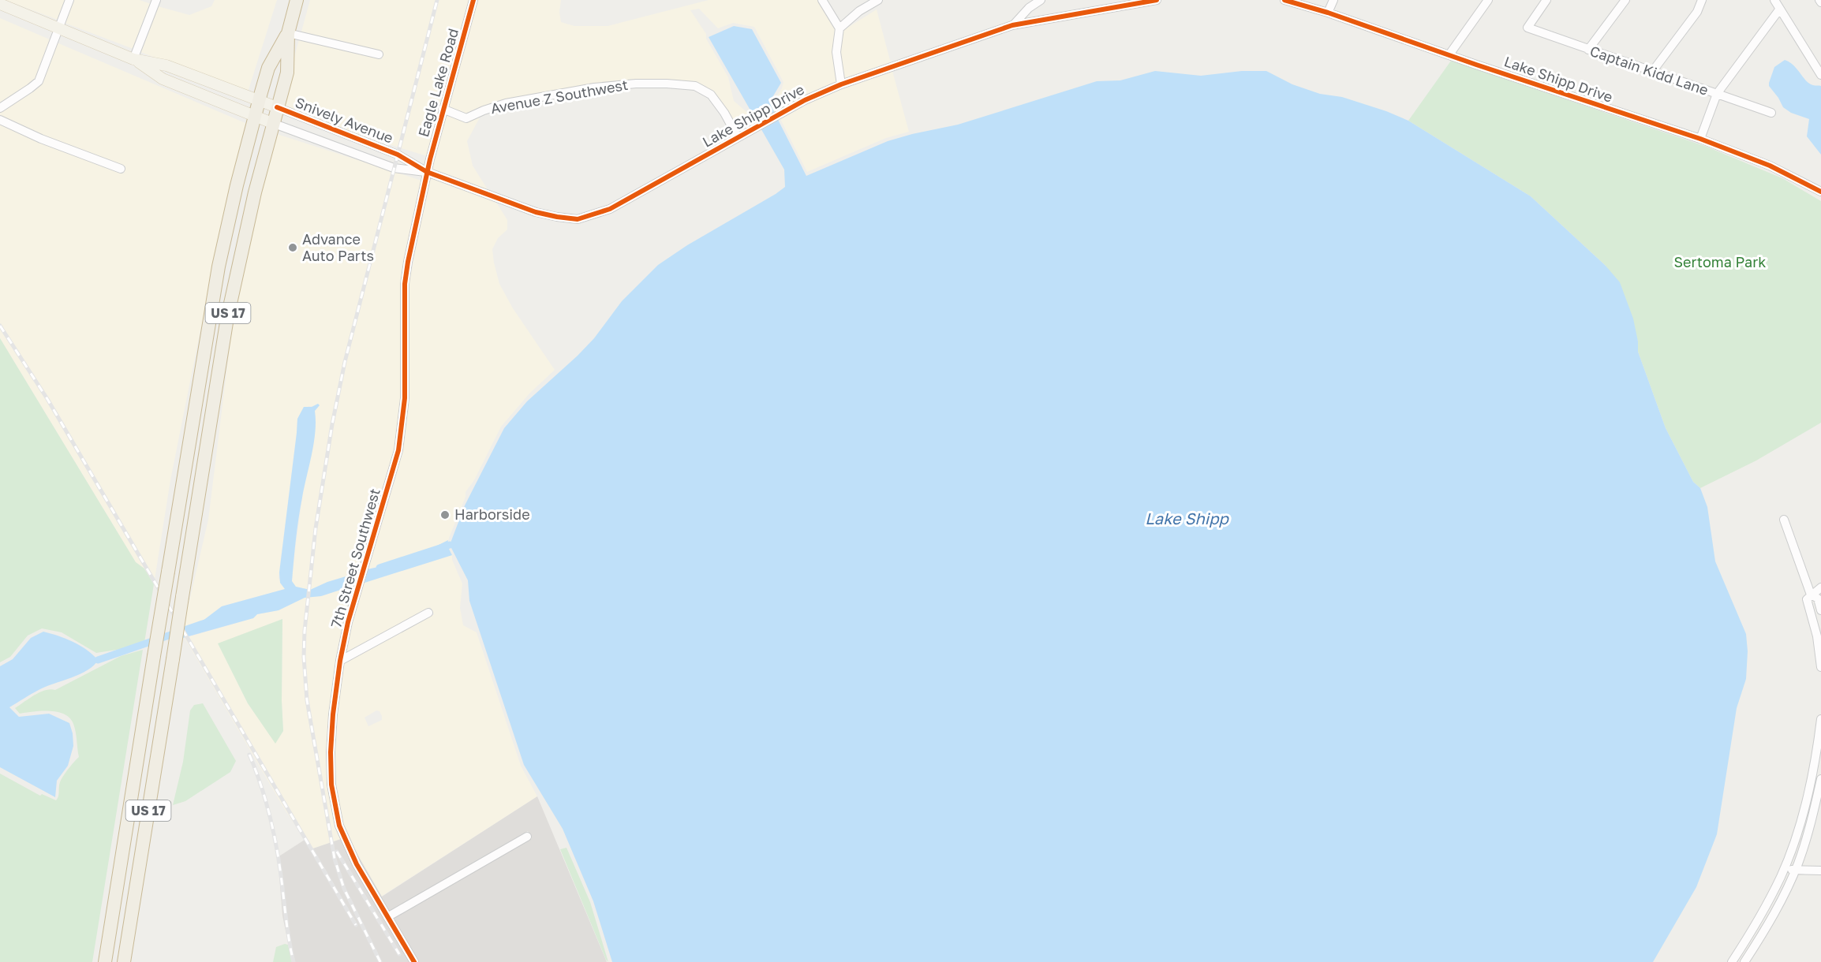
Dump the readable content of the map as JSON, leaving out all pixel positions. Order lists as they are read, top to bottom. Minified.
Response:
{"streets":{"highway":["US 17"],"main road":["Snively Avenue"],"street":["Captain Kidd Lane","Lake Shipp Drive","Eagle Lake Road","Avenue Z Southwest","7th Street Southwest"]},"crossings":[["Lake Shipp Drive","Eagle Lake Road"],["Lake Shipp Drive","Avenue Z Southwest"],["Lake Shipp Drive","Snively Avenue"],["Lake Shipp Drive","7th Street Southwest"],["Eagle Lake Road","Avenue Z Southwest"],["Eagle Lake Road","Snively Avenue"],["Eagle Lake Road","7th Street Southwest"],["Snively Avenue","US 17"],["Snively Avenue","7th Street Southwest"]],"water":["Lake Shipp"],"parks":["Sertoma Park"],"places":["Advance Auto Parts","Harborside"]}
